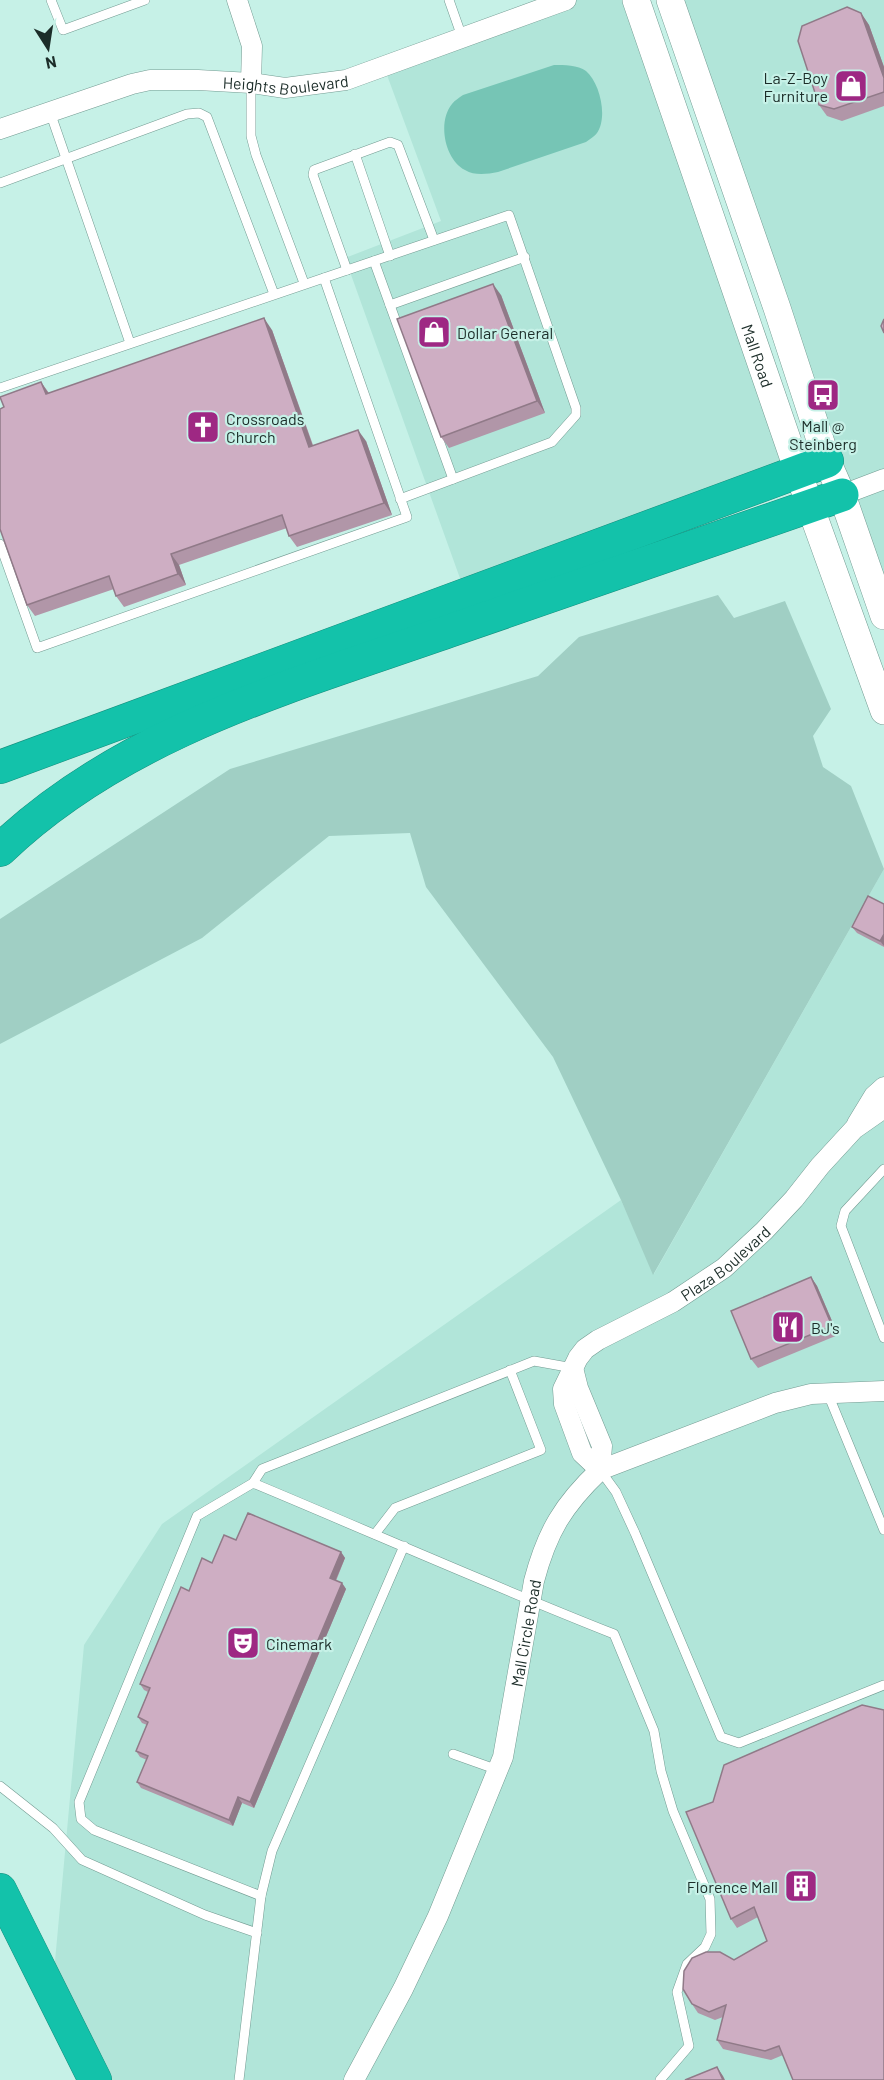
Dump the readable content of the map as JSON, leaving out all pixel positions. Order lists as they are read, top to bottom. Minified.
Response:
{"streets":{"main road":["Mall Road"],"street":["Heights Boulevard","Plaza Boulevard","Mall Circle Road"]},"places":{"shop":["La-Z-Boy Furniture","Dollar General"],"bus stop":["Mall @ Steinberg"],"church":["Crossroads Church"],"restaurant":["BJ's"],"theatre":["Cinemark"],"building":["Florence Mall"]},"north":"bottom"}
